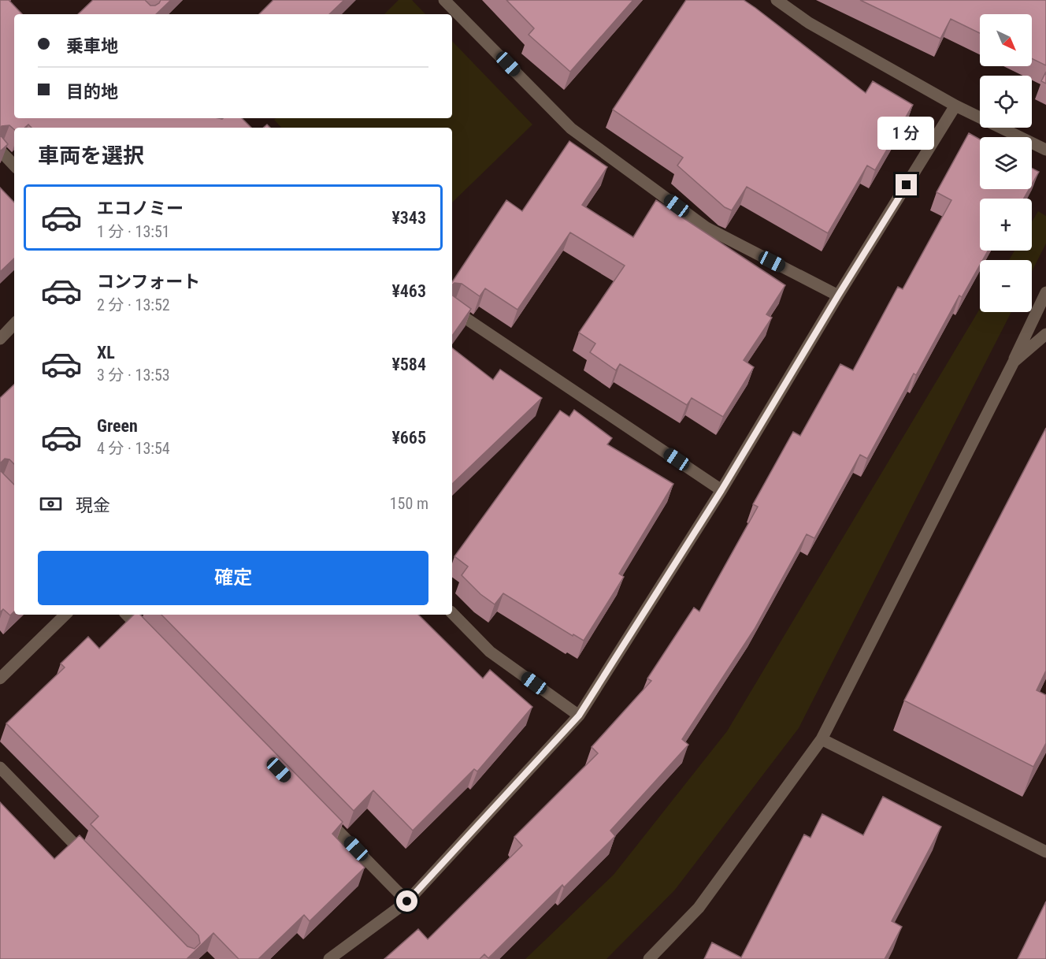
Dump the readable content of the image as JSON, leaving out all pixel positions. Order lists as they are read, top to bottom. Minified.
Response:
{"north":"bottom right","page":{"map_buttons":["+","−"],"banner":["乗車地","目的地"],"bubble":"1 分","heading":"車両を選択","list":[{"name":"エコノミー","note":"1 分 · 13:51","value":"¥343"},{"name":"コンフォート","note":"2 分 · 13:52","value":"¥463"},{"name":"XL","note":"3 分 · 13:53","value":"¥584"},{"name":"Green","note":"4 分 · 13:54","value":"¥665"}],"pay":["現金","150 m"],"buttons":"確定"}}
